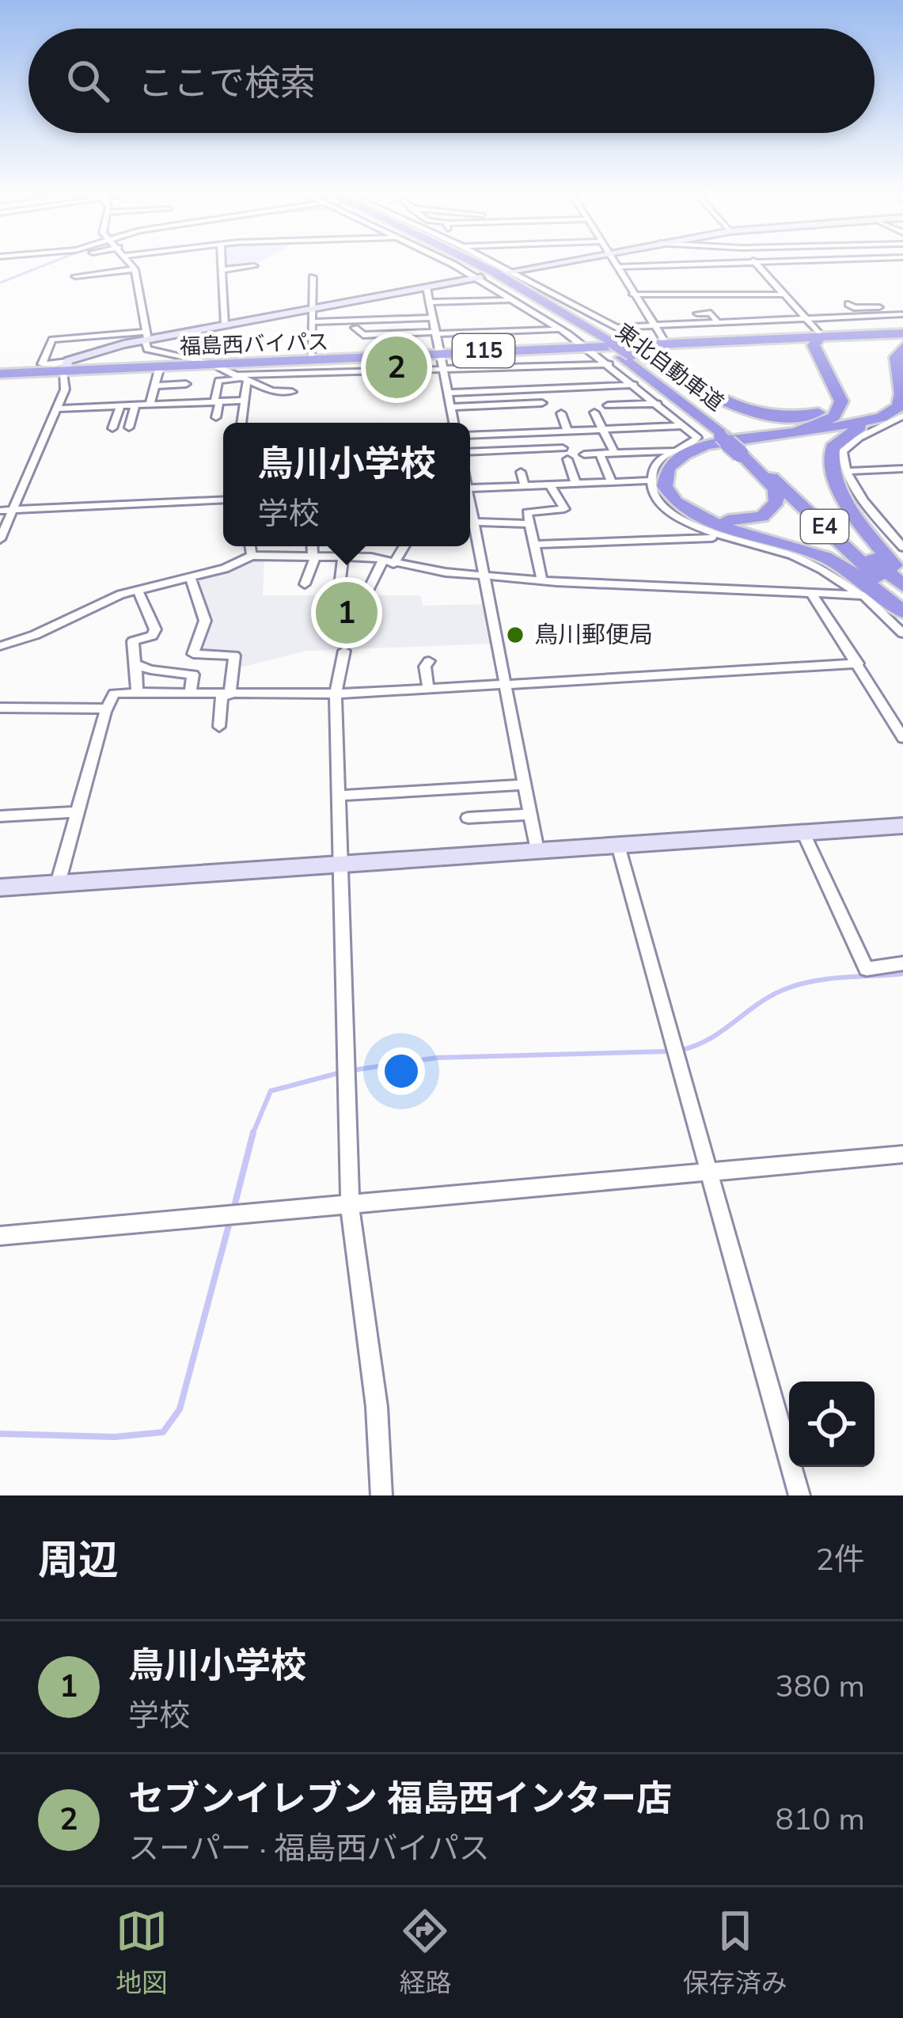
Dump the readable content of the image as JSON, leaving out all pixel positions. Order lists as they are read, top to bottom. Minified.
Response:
{"streets":{"highway":["福島西バイパス","115","東北自動車道","E4"]},"crossings":[["福島西バイパス","115"],["福島西バイパス","東北自動車道"]],"places":["鳥川郵便局"],"page":{"search":"ここで検索","pins":["2","1"],"popup":["鳥川小学校","学校"],"heading":["周辺","2件"],"list":[{"mark":"1","name":"鳥川小学校","note":"学校","value":"380 m"},{"mark":"2","name":"セブンイレブン 福島西インター店","note":"スーパー · 福島西バイパス","value":"810 m"}],"nav":["地図","経路","保存済み"]}}
